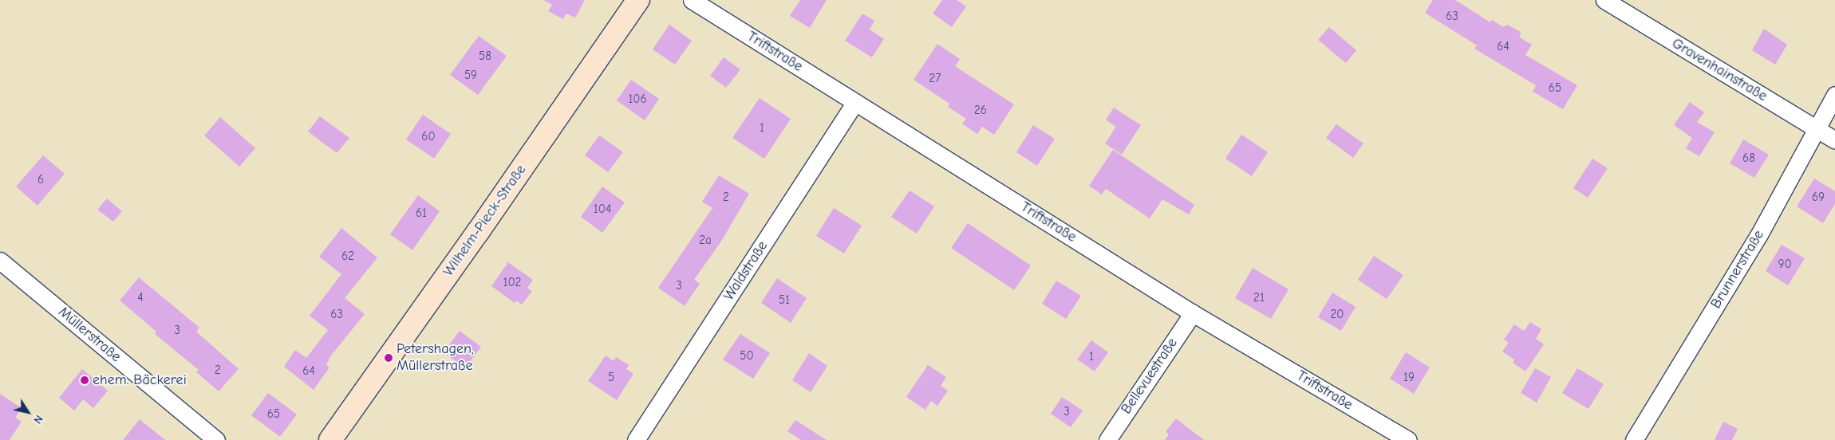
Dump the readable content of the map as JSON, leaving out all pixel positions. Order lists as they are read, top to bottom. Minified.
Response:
{"streets":{"street":["Triftstraße","Gravenhainstraße","Wilhelm-Pieck-Straße","Brunnerstraße","Waldstraße","Müllerstraße","Bellevuestraße"]},"crossings":[["Triftstraße","Waldstraße"],["Triftstraße","Bellevuestraße"],["Gravenhainstraße","Brunnerstraße"]],"places":["Petershagen, Müllerstraße","ehem. Bäckerei"],"house_numbers":["63","64","58","59","27","65","106","26","1","60","68","6","2","69","104","61","2a","62","90","102","3","4","21","51","63","20","3","50","1","2","64","5","19","3","65"],"north":"bottom right"}
